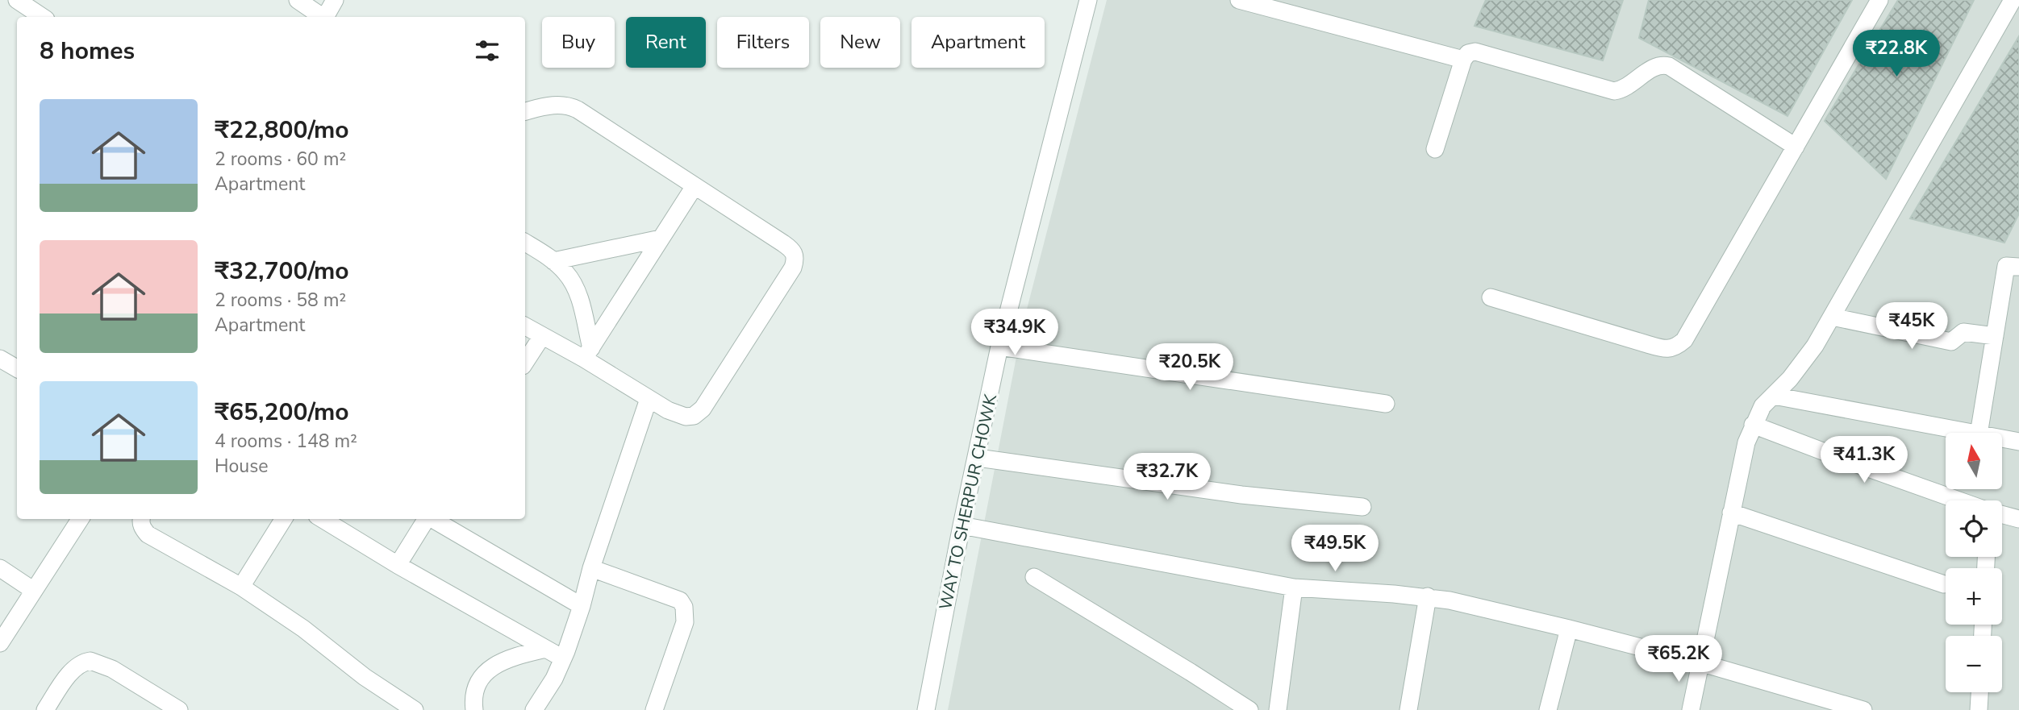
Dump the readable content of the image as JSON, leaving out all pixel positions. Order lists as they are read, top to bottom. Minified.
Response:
{"streets":{"street":["WAY TO SHERPUR CHOWK"]},"north":"top","page":{"chip":["Buy","Rent","Filters","New","Apartment"],"heading":"8 homes","price":["₹22.8K","₹45K","₹34.9K","₹20.5K","₹41.3K","₹32.7K","₹49.5K","₹65.2K"],"list":[{"name":"₹22,800/mo","note":"2 rooms · 60 m² · Apartment"},{"name":"₹32,700/mo","note":"2 rooms · 58 m² · Apartment"},{"name":"₹65,200/mo","note":"4 rooms · 148 m² · House"}],"map_buttons":["+","−"]}}
